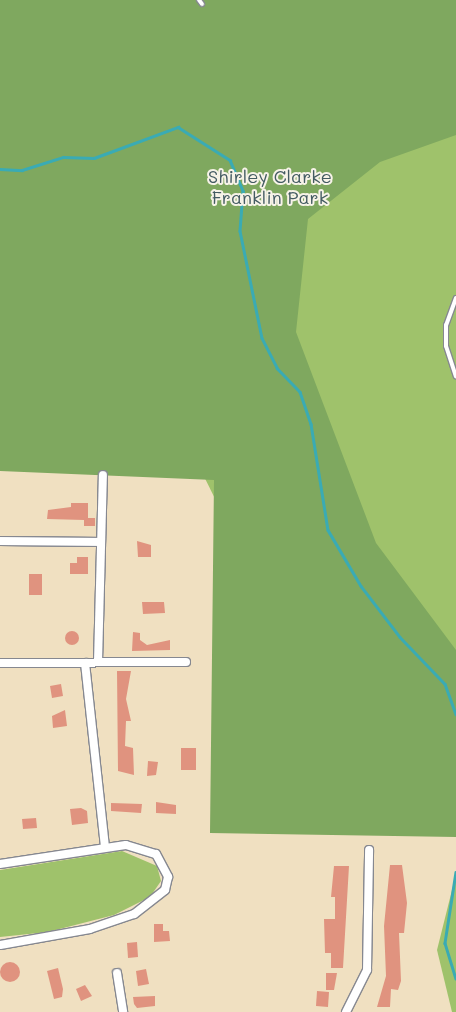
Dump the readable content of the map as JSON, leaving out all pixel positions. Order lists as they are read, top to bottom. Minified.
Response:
{"parks":["Shirley Clarke Franklin Park"]}
